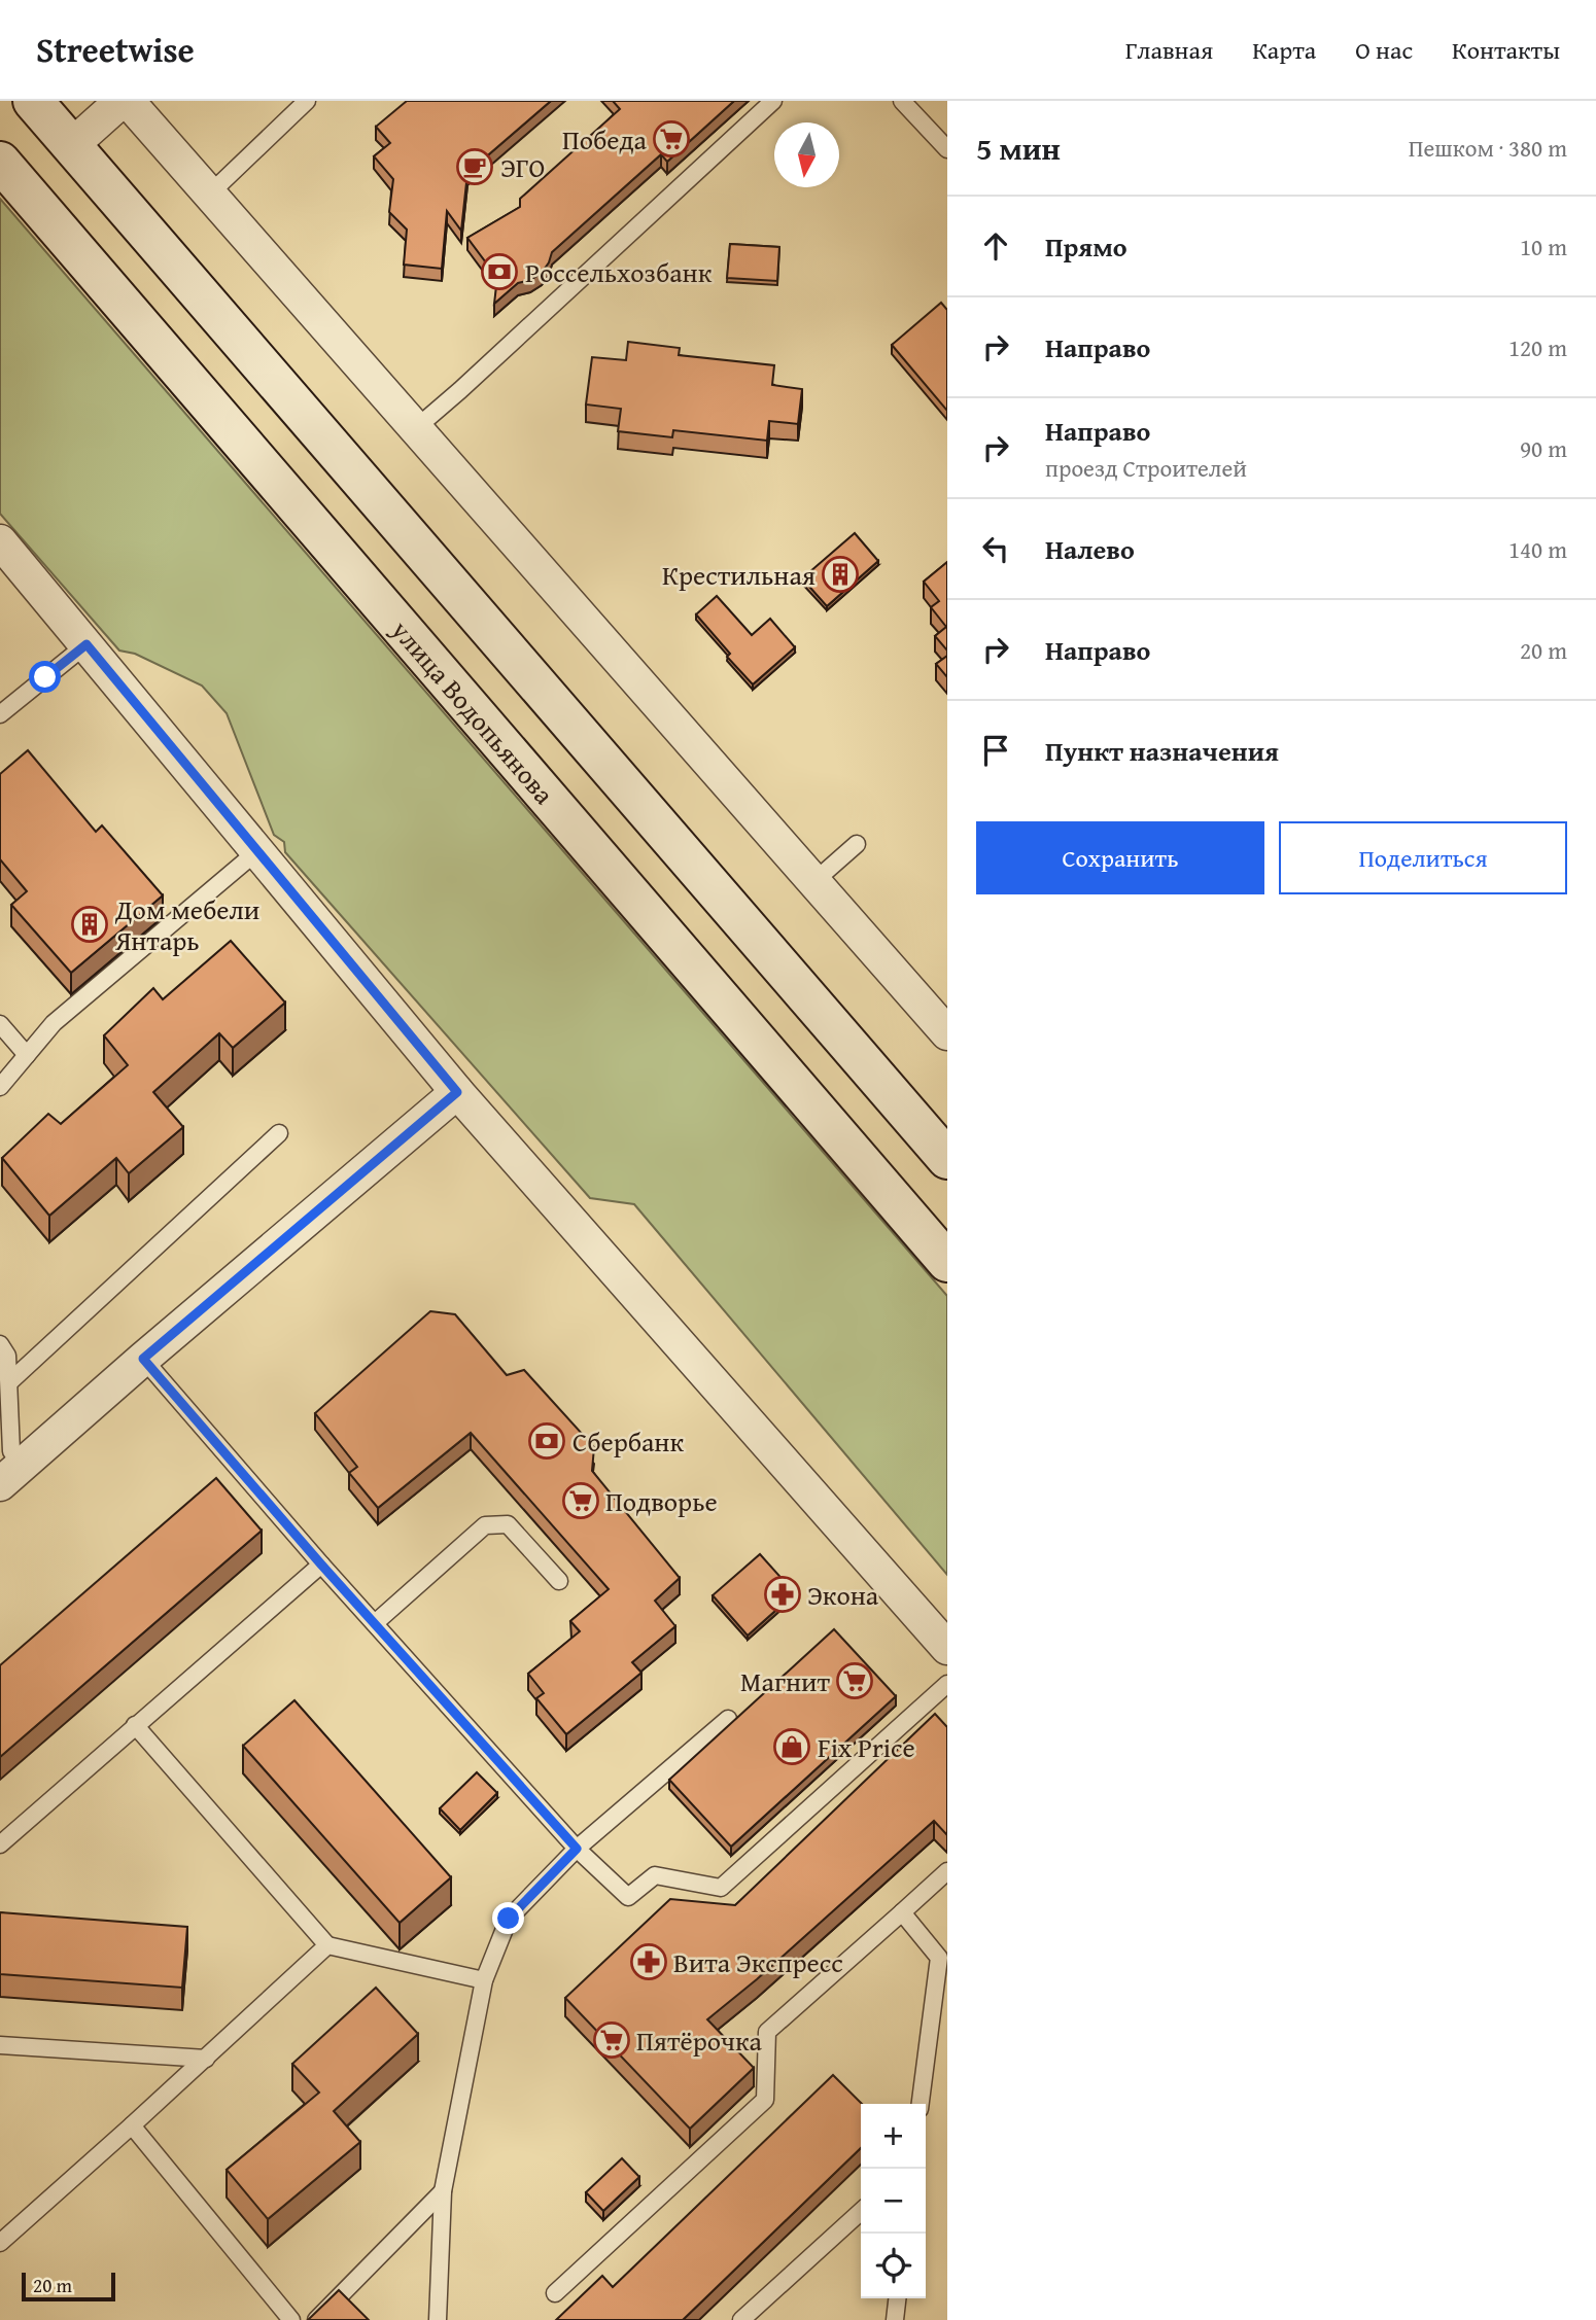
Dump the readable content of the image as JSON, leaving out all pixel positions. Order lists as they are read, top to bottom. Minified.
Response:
{"streets":{"main road":["улица Водопьянова"]},"places":{"supermarket":["Победа","Подворье","Магнит","Пятёрочка"],"cafe":["ЭГО"],"bank":["Россельхозбанк","Сбербанк"],"building":["Крестильная","Дом мебели Янтарь"],"pharmacy":["Экона","Вита Экспресс"],"shop":["Fix Price"]},"scale_bar":"20 m","north":"bottom","page":{"header":"Streetwise","nav":["Главная","Карта","О нас","Контакты"],"heading":["5 мин","Пешком · 380 m"],"list":[["Прямо","10 m"],["Направо","120 m"],["Направо","проезд Строителей","90 m"],["Налево","140 m"],["Направо","20 m"],"Пункт назначения"],"buttons":["Сохранить","Поделиться"],"map_buttons":["+","−"],"scale":"20 m"}}
